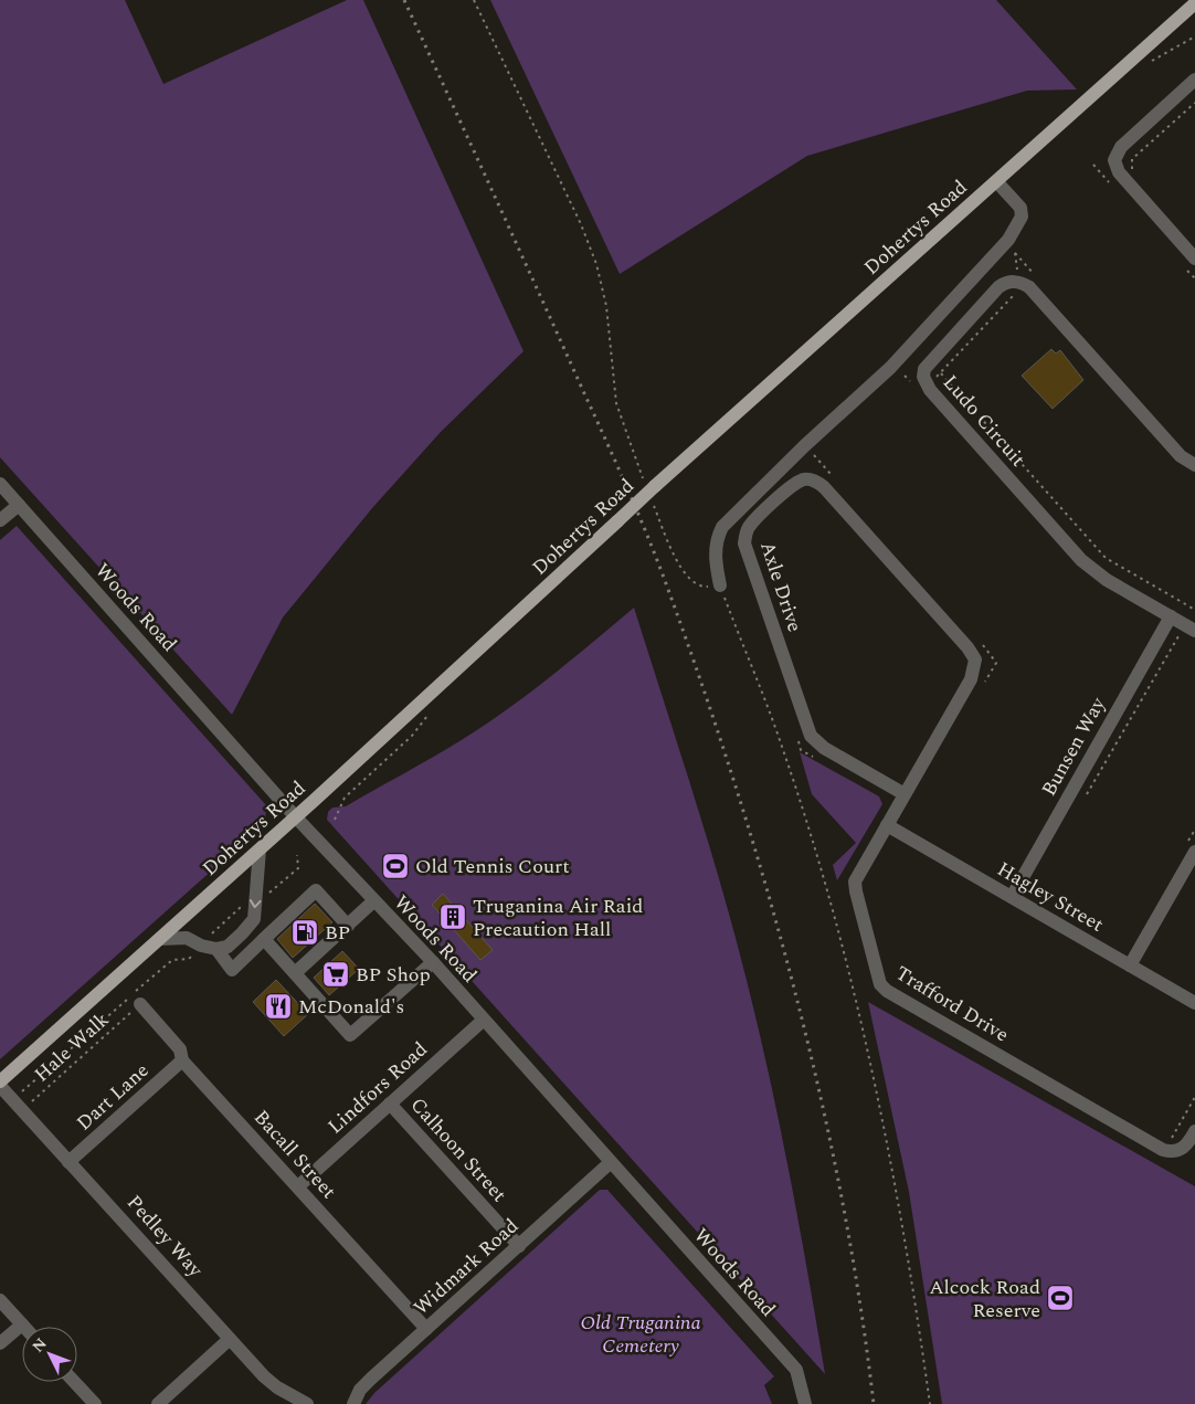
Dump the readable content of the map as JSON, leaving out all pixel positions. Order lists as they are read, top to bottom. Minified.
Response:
{"streets":{"main road":["Dohertys Road"],"street":["Ludo Circuit","Axle Drive","Woods Road","Bunsen Way","Hagley Street","Trafford Drive","Lindfors Road","Dart Lane","Calhoon Street","Bacall Street","Pedley Way","Widmark Road"],"path":["Hale Walk"]},"crossings":[["Dohertys Road","Woods Road"],["Dohertys Road","Pedley Way"],["Ludo Circuit","Bunsen Way"],["Axle Drive","Trafford Drive"],["Woods Road","Lindfors Road"],["Woods Road","Widmark Road"],["Bunsen Way","Hagley Street"],["Hagley Street","Trafford Drive"],["Hale Walk","Bacall Street"],["Hale Walk","Pedley Way"],["Lindfors Road","Calhoon Street"],["Lindfors Road","Bacall Street"],["Dart Lane","Bacall Street"],["Dart Lane","Pedley Way"],["Calhoon Street","Widmark Road"],["Bacall Street","Widmark Road"]],"parks":["Old Truganina Cemetery"],"places":{"sports":["Old Tennis Court","Alcock Road Reserve"],"building":["Truganina Air Raid Precaution Hall"],"fuel station":["BP"],"supermarket":["BP Shop"],"restaurant":["McDonald's"]},"north":"top left"}
